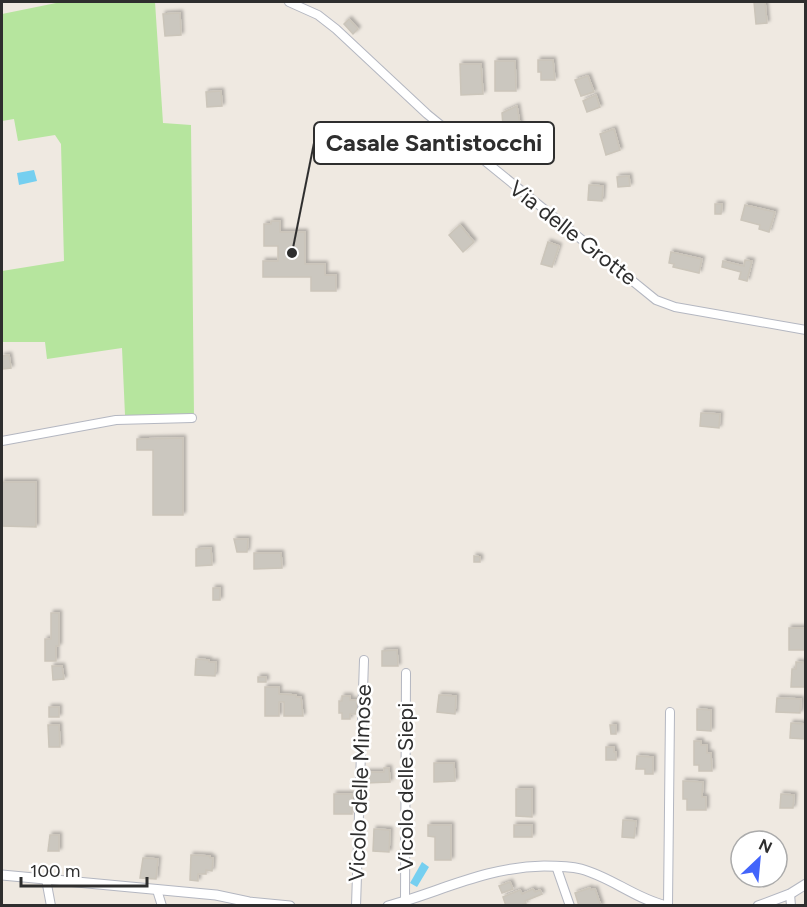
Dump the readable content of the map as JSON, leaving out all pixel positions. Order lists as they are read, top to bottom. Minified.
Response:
{"streets":{"street":["Via delle Grotte","Vicolo delle Mimose","Vicolo delle Siepi"]},"places":["Casale Santistocchi"],"scale_bar":"100 m","north":"top right"}
